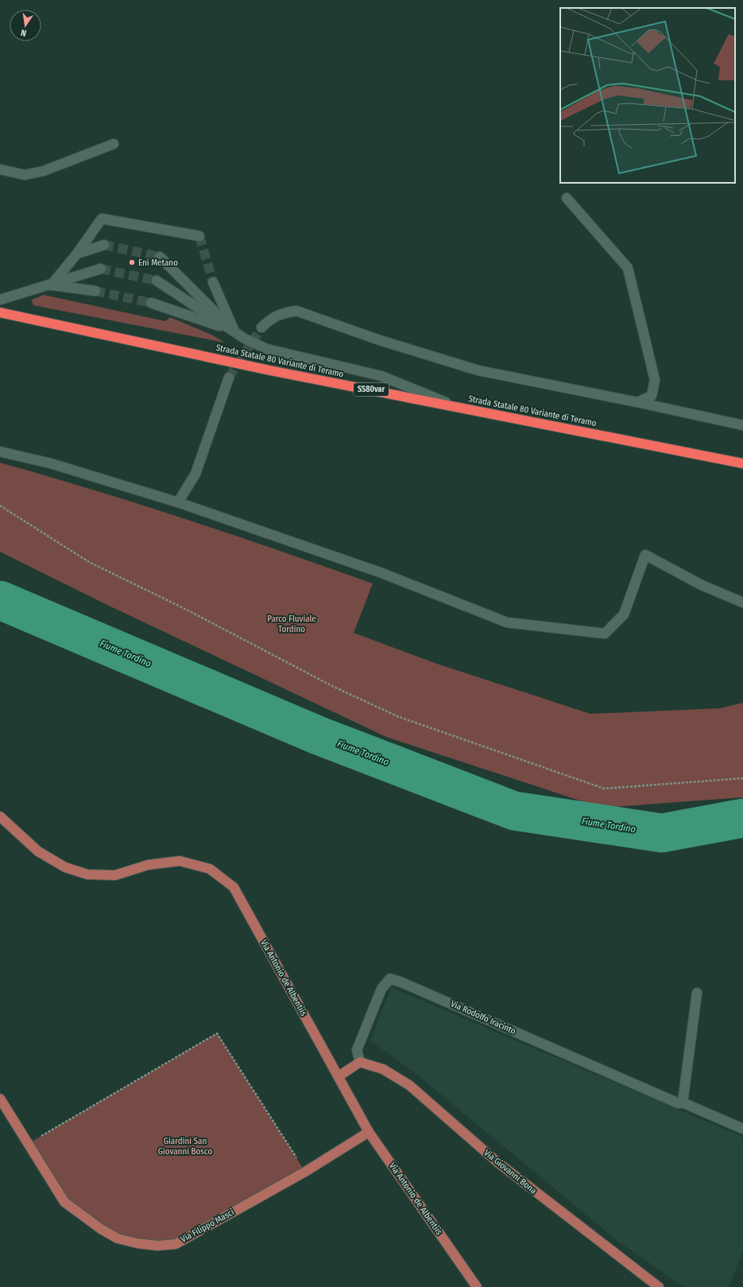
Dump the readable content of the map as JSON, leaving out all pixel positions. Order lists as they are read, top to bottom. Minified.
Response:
{"streets":{"highway":["Strada Statale 80 Variante di Teramo","SS80var"],"main road":["Via Antonio de Albentiis","Via Giovanni Bona","Via Filippo Masci"],"street":["Via Rodolfo Iracinto"]},"crossings":[["Via Antonio de Albentiis","Via Filippo Masci"],["Via Rodolfo Iracinto","Via Giovanni Bona"]],"water":["Fiume Tordino"],"parks":["Parco Fluviale Tordino","Giardini San Giovanni Bosco"],"places":["Eni Metano"],"north":"bottom"}
